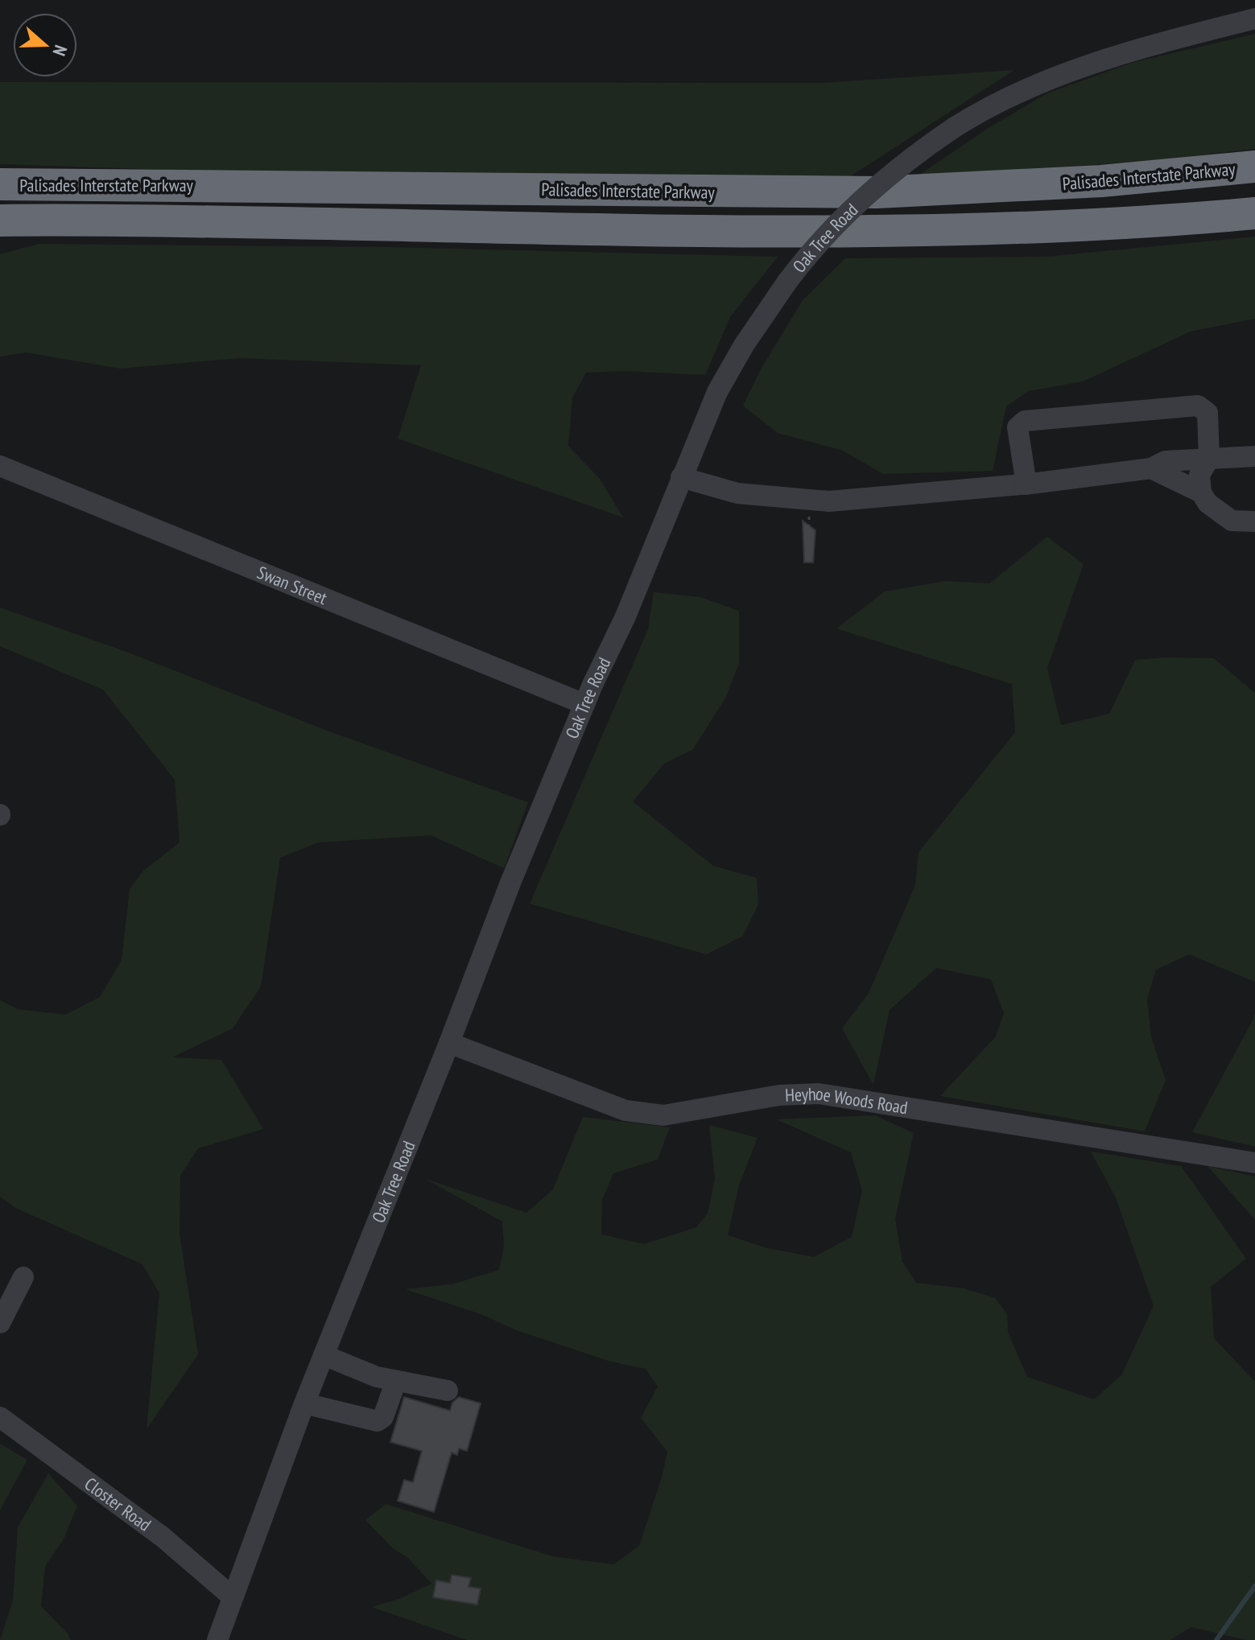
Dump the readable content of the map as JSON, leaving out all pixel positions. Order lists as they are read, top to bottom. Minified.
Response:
{"streets":{"highway":["Palisades Interstate Parkway"],"street":["Oak Tree Road","Swan Street","Heyhoe Woods Road","Closter Road"]},"crossings":[["Oak Tree Road","Swan Street"],["Oak Tree Road","Heyhoe Woods Road"],["Oak Tree Road","Closter Road"]],"north":"right"}
